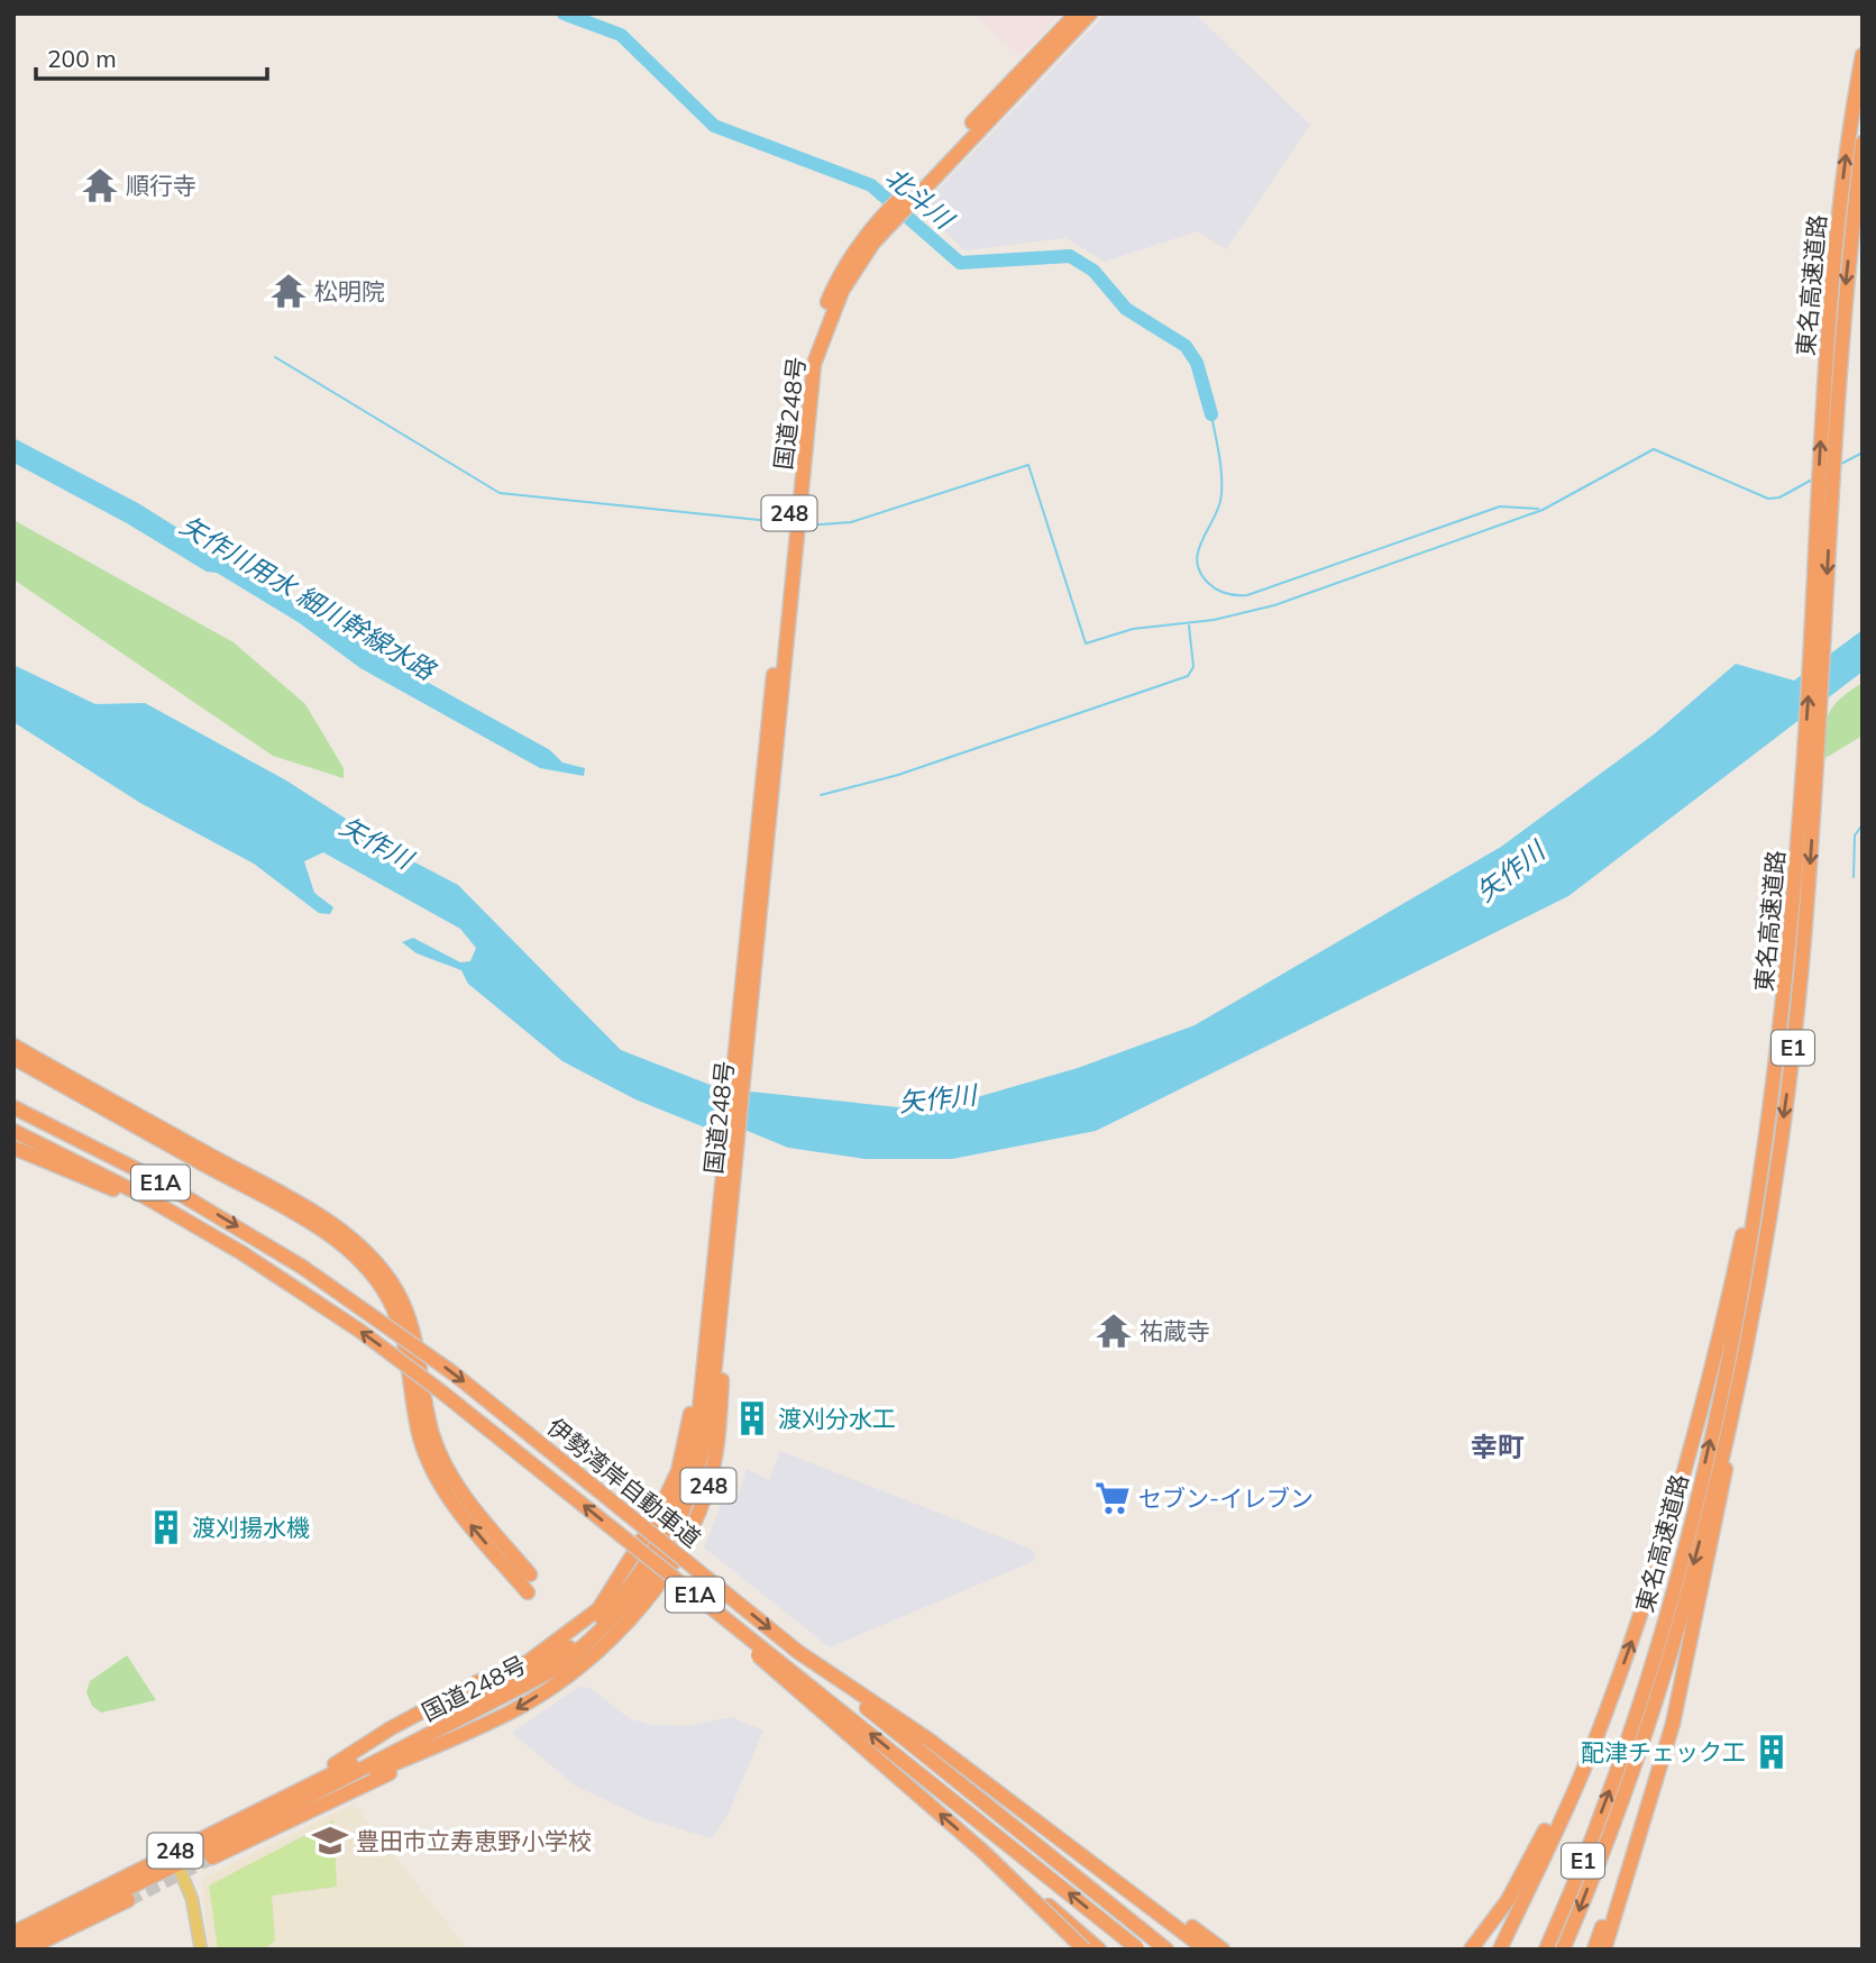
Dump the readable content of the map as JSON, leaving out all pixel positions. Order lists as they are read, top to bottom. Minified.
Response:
{"streets":{"highway":["東名高速道路","国道248号","248","E1","E1A","伊勢湾岸自動車道"]},"crossings":[["国道248号","248"]],"districts":["幸町"],"water":["北斗川","矢作川用水 細川幹線水路","矢作川"],"places":{"temple":["順行寺","松明院","祐蔵寺"],"building":["渡刈分水工","渡刈揚水機","配津チェック工"],"supermarket":["セブン-イレブン"],"school or university":["豊田市立寿恵野小学校"]},"scale_bar":"200 m"}
